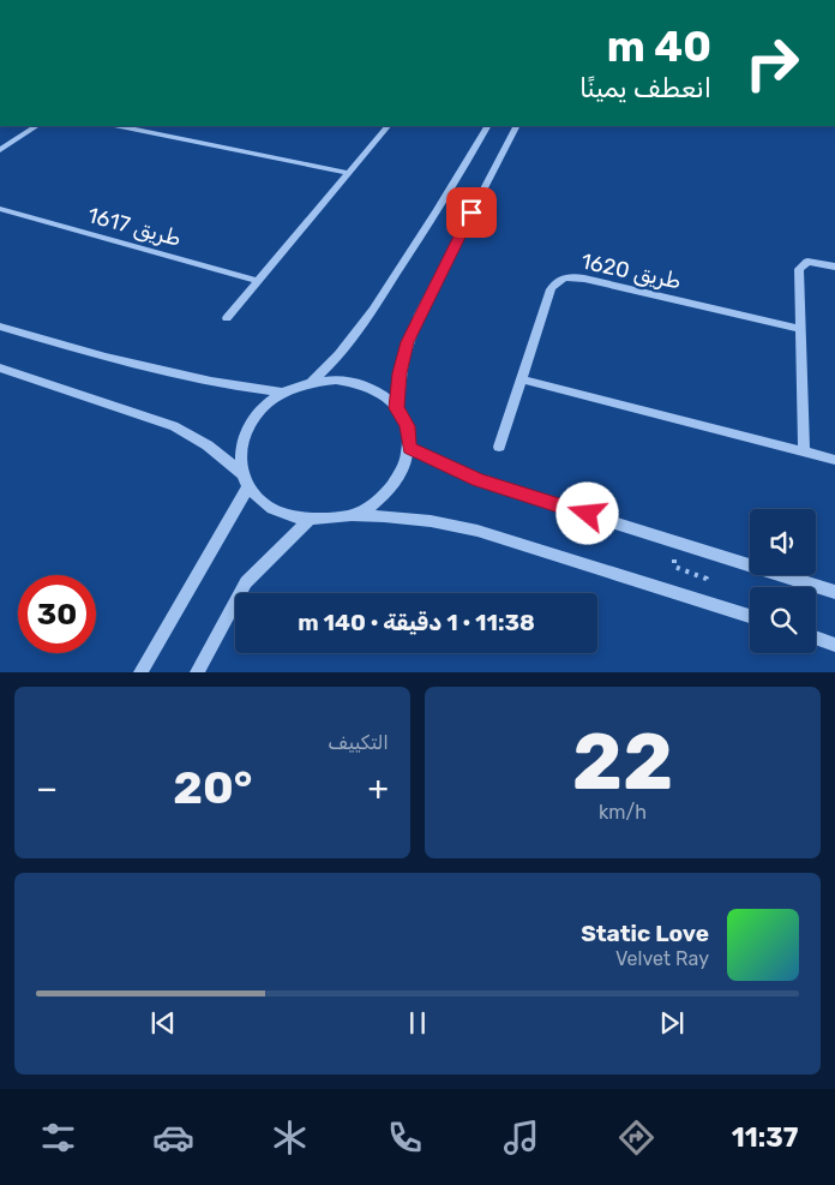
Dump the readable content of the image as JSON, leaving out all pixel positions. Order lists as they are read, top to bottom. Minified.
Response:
{"streets":{"street":["طريق 1617","طريق 1620"]},"page":{"turn":["40 m","انعطف يمينًا"],"limit":"30","trip":"11:38 · 1 دقيقة · 140 m","tile":[["22","km/h"],"التكييف"],"heat":["−","20°","+"],"song":["Static Love","Velvet Ray"],"tabs":"11:37"}}
